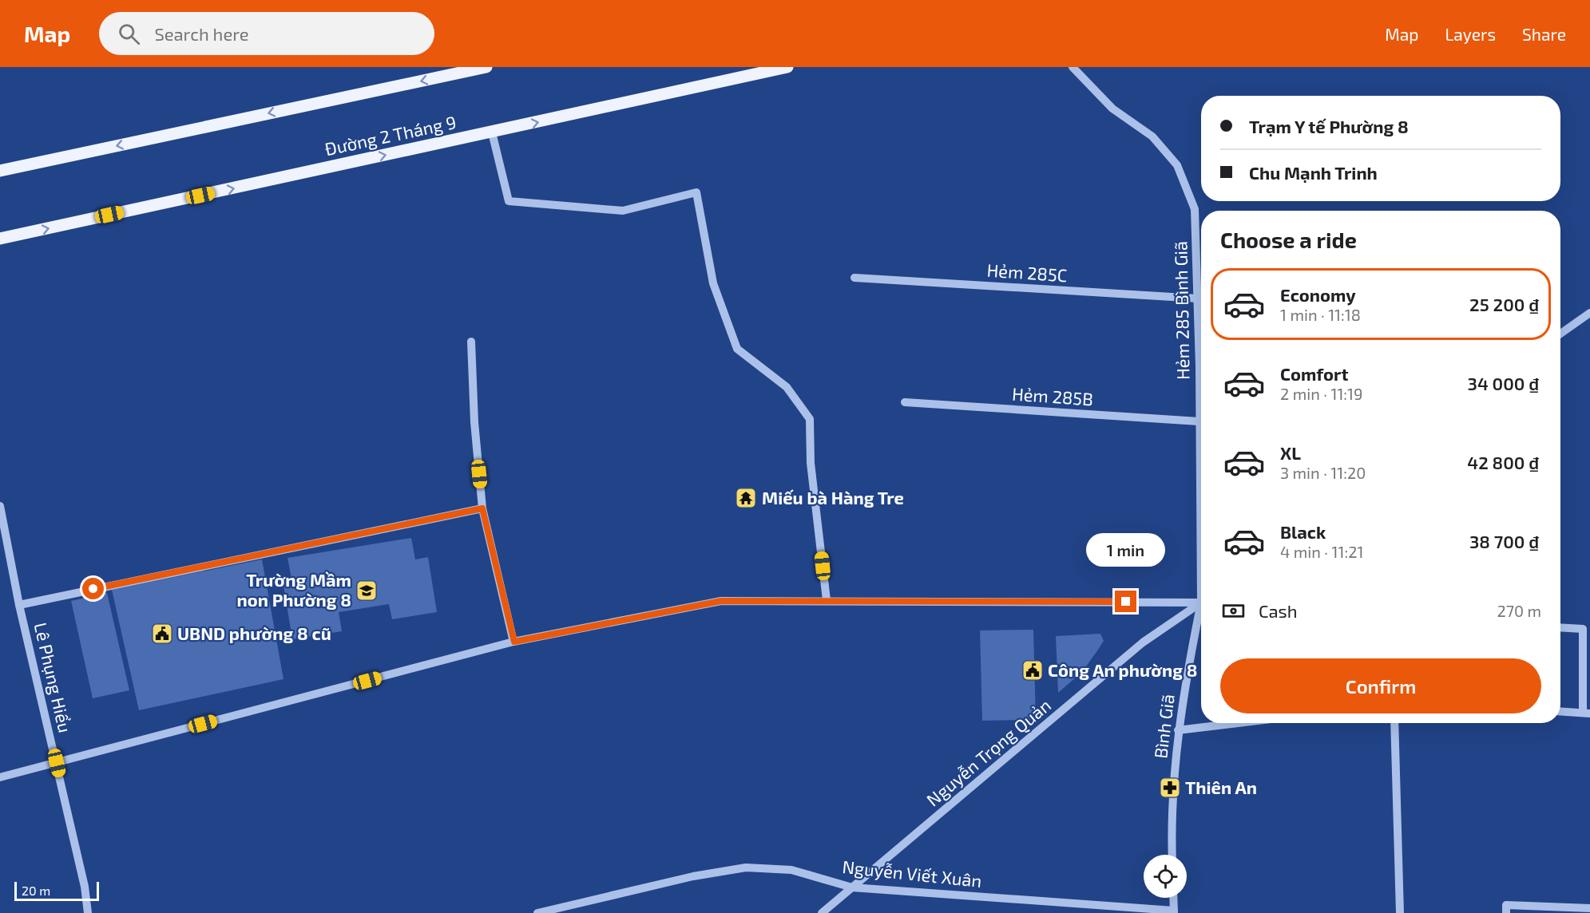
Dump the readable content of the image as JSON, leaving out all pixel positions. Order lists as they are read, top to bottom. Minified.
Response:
{"streets":{"main road":["Đường 2 Tháng 9"],"street":["Hẻm 285C","Hẻm 285 Bình Giã","Hẻm 285B","Lê Phụng Hiểu","Bình Giã","Nguyễn Trọng Quản","Nguyễn Viết Xuân"]},"crossings":[["Hẻm 285C","Hẻm 285 Bình Giã"],["Hẻm 285 Bình Giã","Hẻm 285B"],["Nguyễn Trọng Quản","Nguyễn Viết Xuân"]],"places":{"temple":["Miếu bà Hàng Tre"],"school or university":["Trường Mầm non Phường 8"],"public building":["UBND phường 8 cũ","Công An phường 8"],"pharmacy":["Thiên An"]},"scale_bar":"20 m","page":{"header":"Map","search":"Search here","nav":["Map","Layers","Share"],"banner":["Trạm Y tế Phường 8","Chu Mạnh Trinh"],"heading":"Choose a ride","list":[{"name":"Economy","note":"1 min · 11:18","value":"25 200 ₫"},{"name":"Comfort","note":"2 min · 11:19","value":"34 000 ₫"},{"name":"XL","note":"3 min · 11:20","value":"42 800 ₫"},{"name":"Black","note":"4 min · 11:21","value":"38 700 ₫"}],"bubble":"1 min","pay":["Cash","270 m"],"buttons":"Confirm","scale":"20 m"}}
